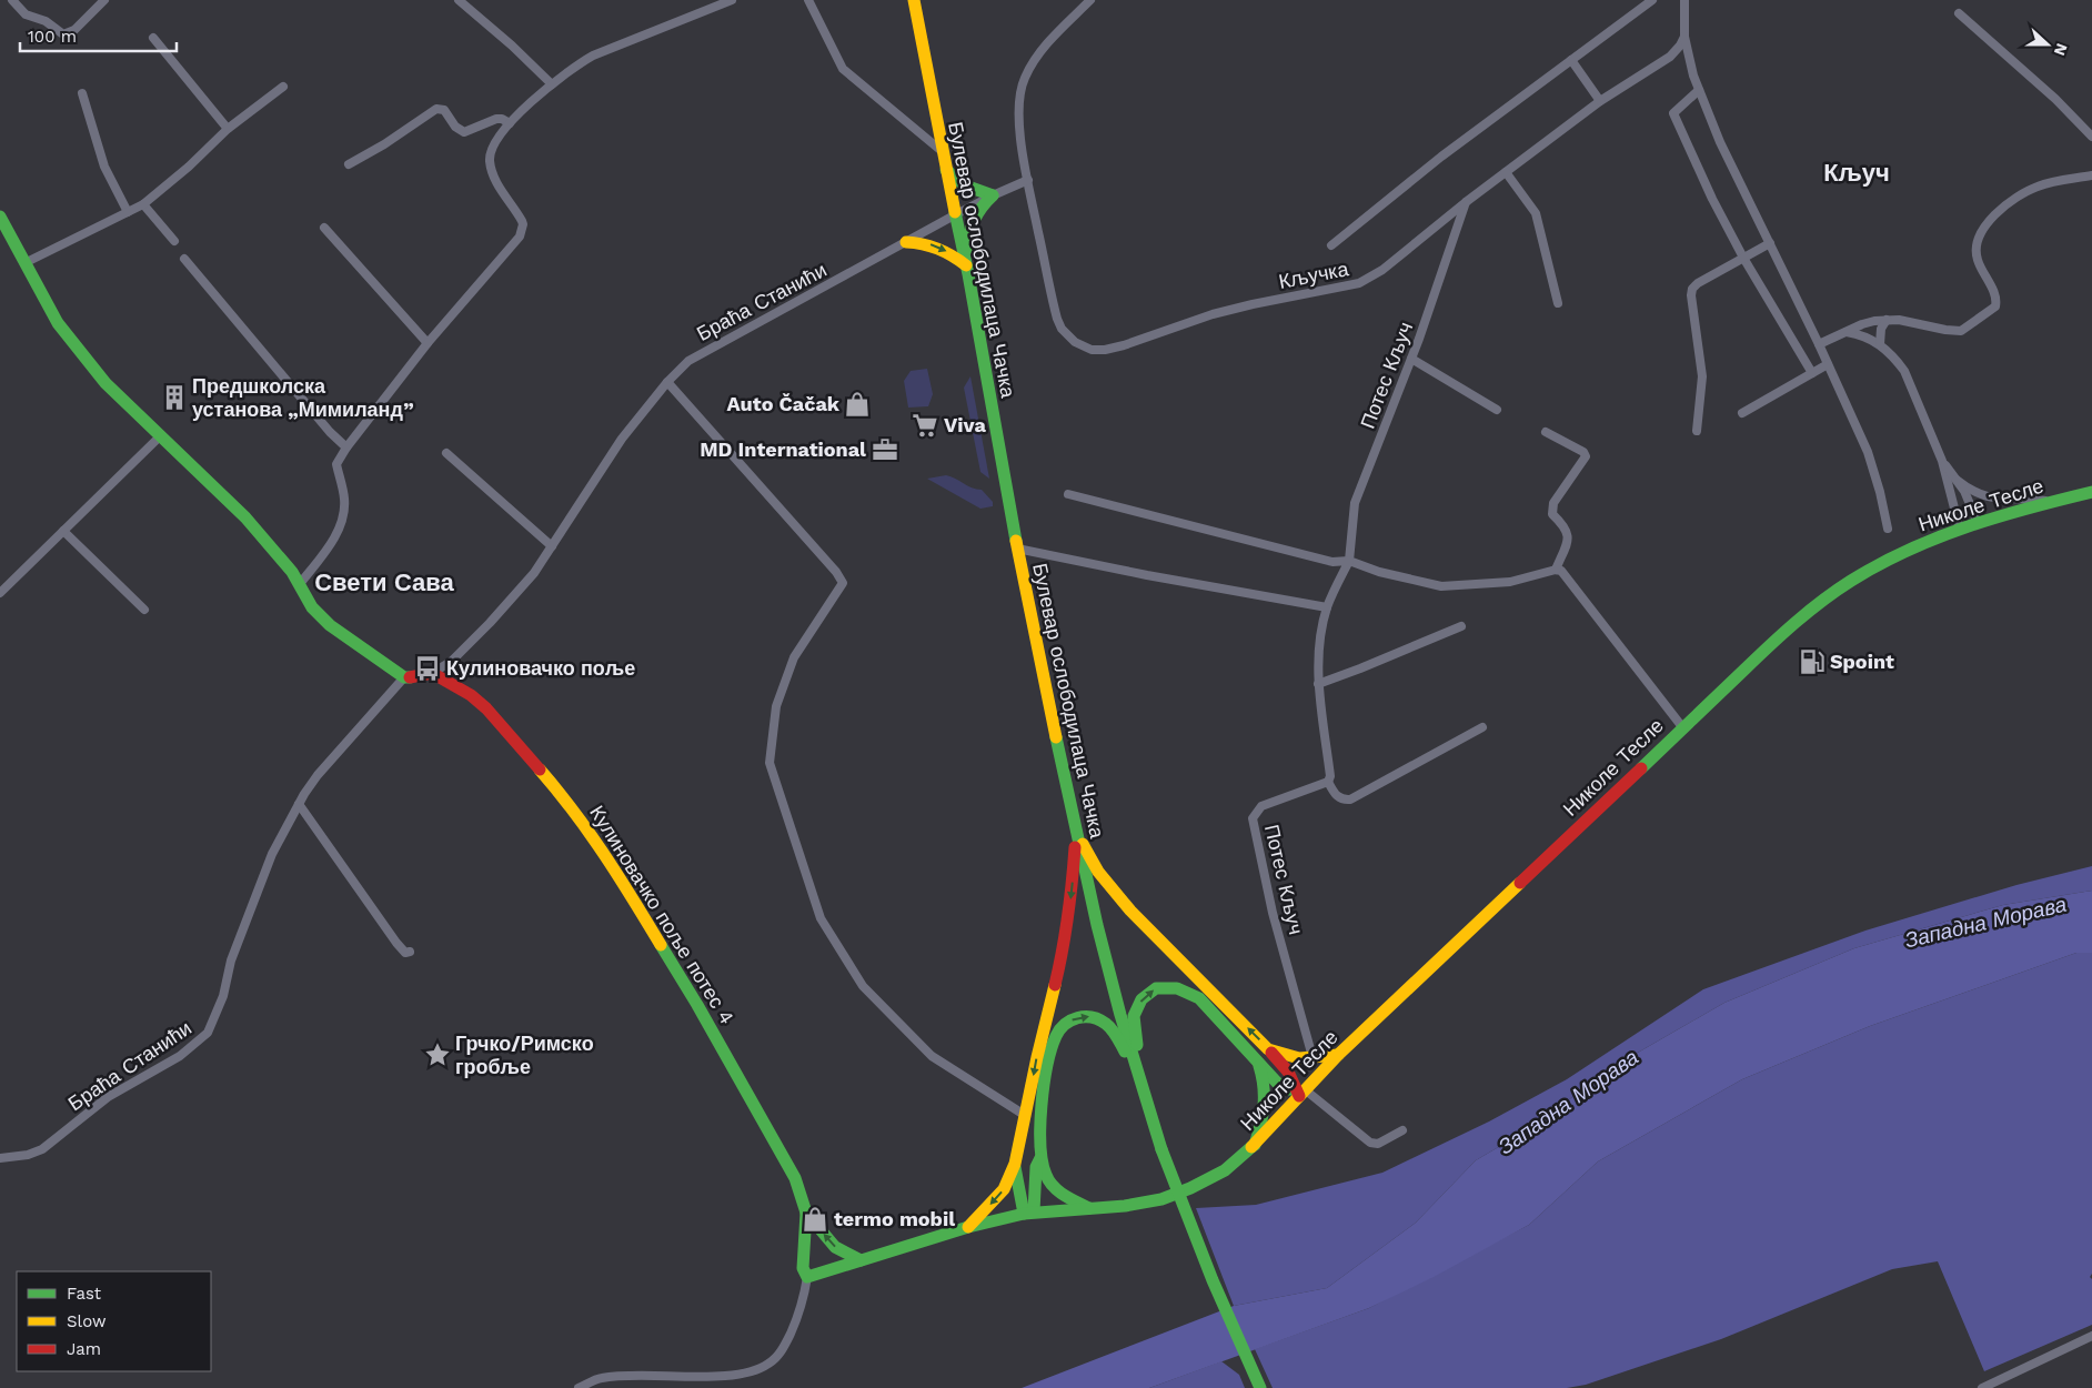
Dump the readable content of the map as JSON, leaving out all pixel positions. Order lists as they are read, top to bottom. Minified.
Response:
{"streets":{"main road":["Булевар ослободилаца Чачка","Николе Тесле","Кулиновачко поље потес 4"],"street":["Кључка","Браћа Станићи","Потес Кључ"]},"crossings":[["Булевар ослободилаца Чачка","Браћа Станићи"],["Кључка","Браћа Станићи"],["Кључка","Потес Кључ"],["Браћа Станићи","Кулиновачко поље потес 4"]],"districts":["Кључ","Свети Сава"],"water":["Западна Морава"],"places":{"building":["Предшколска установа „Мимиланд”"],"shop":["Auto Čačak","termo mobil"],"supermarket":["Viva"],"office":["MD International"],"fuel station":["Spoint"],"bus stop":["Кулиновачко поље"],"place":["Грчко/Римско гробље"]},"legend":["Fast","Slow","Jam"],"scale_bar":"100 m","north":"right"}
